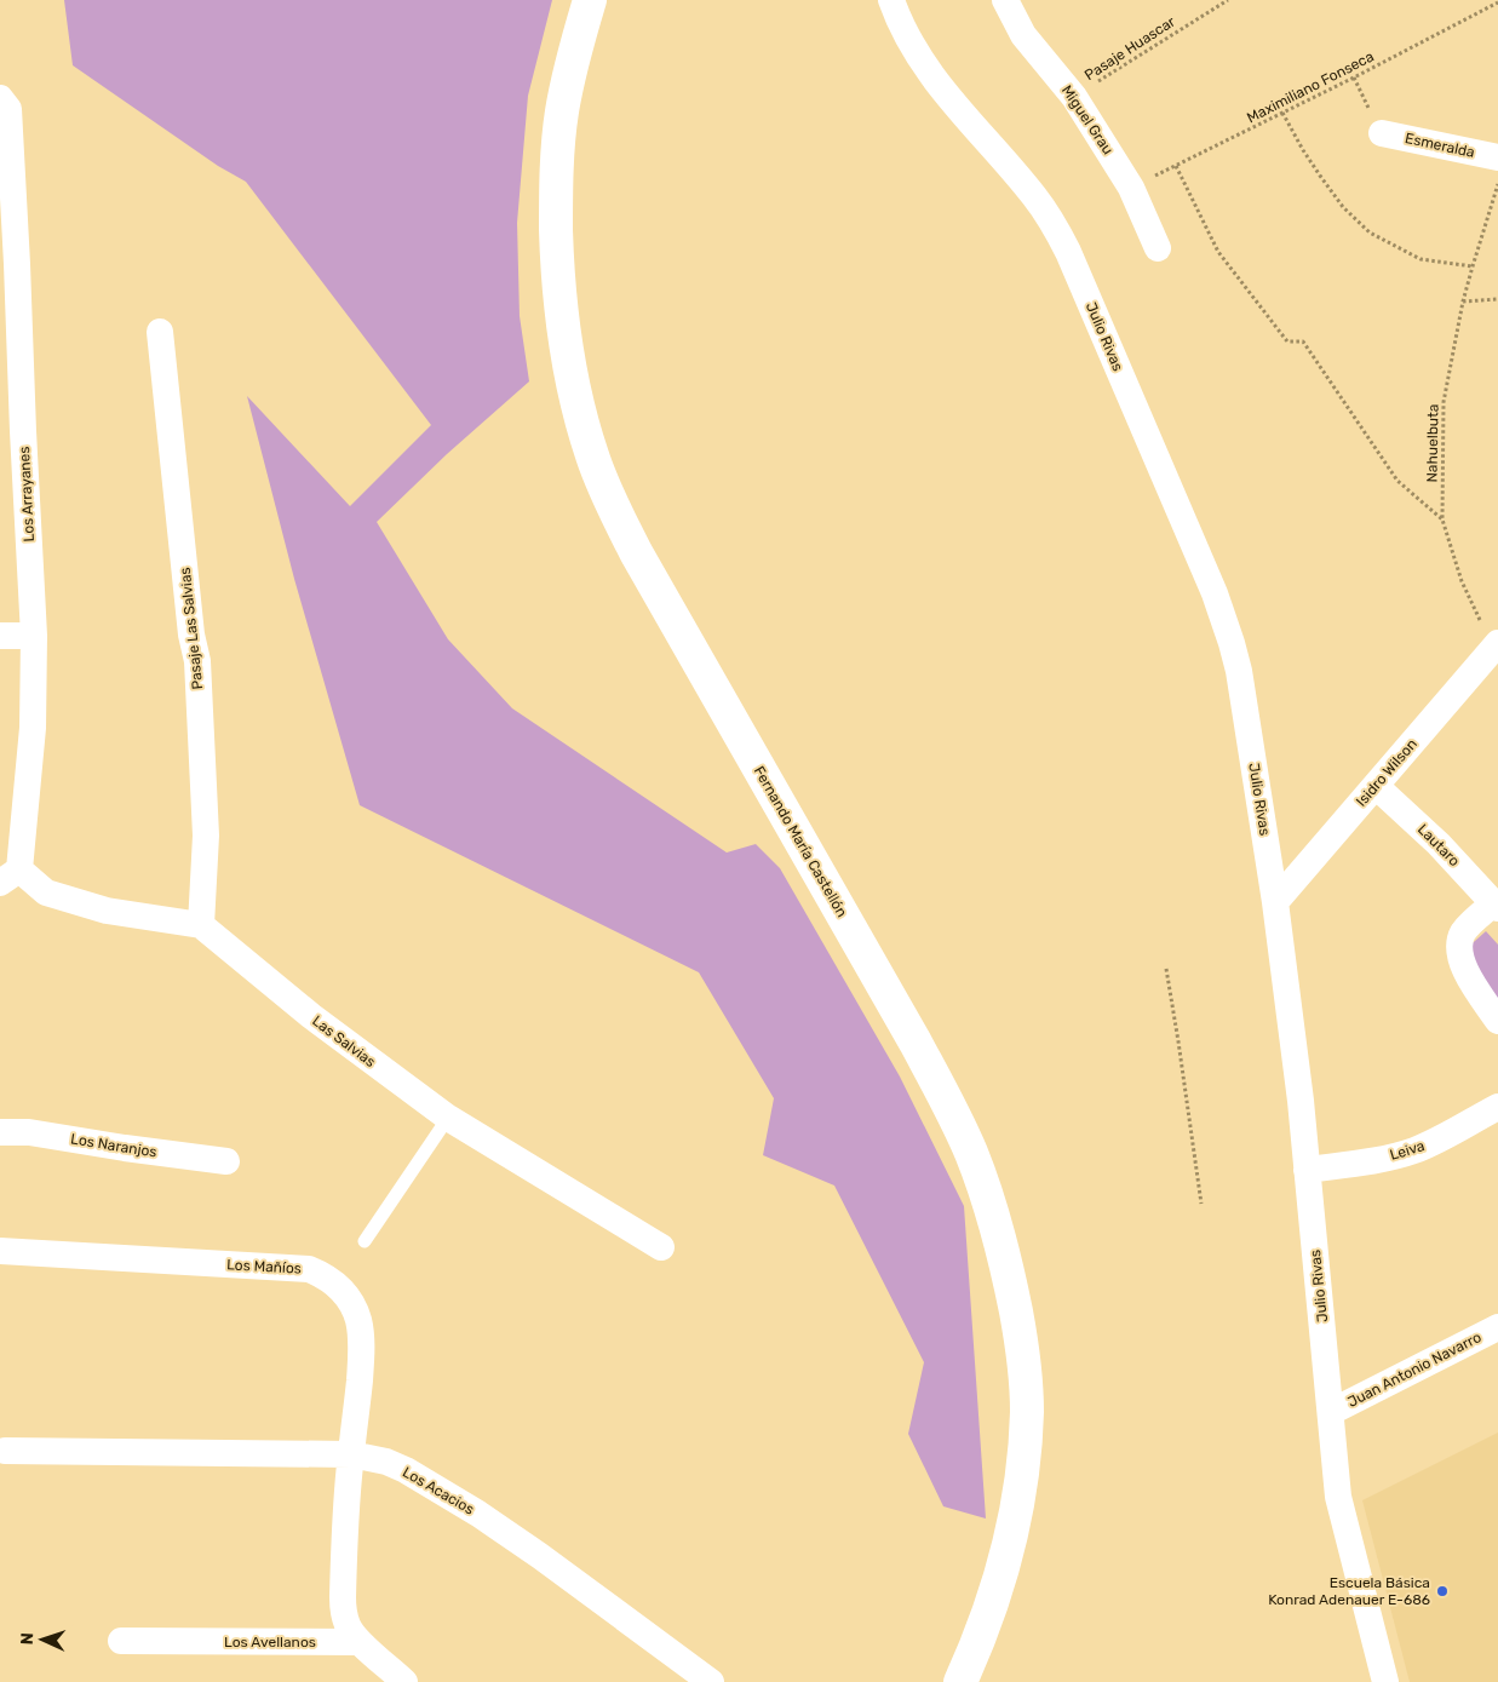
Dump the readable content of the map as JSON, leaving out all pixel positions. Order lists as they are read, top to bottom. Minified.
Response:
{"streets":{"main road":["Fernando María Castellón"],"street":["Miguel Grau","Esmeralda","Julio Rivas","Los Arrayanes","Pasaje Las Salvias","Isidro Wilson","Lautaro","Las Salvias","Los Naranjos","Leiva","Los Mañíos","Juan Antonio Navarro","Los Acacios","Los Avellanos"],"path":["Pasaje Huascar","Maximiliano Fonseca","Nahuelbuta"]},"crossings":[["Pasaje Huascar","Miguel Grau"],["Maximiliano Fonseca","Miguel Grau"],["Julio Rivas","Isidro Wilson"],["Julio Rivas","Leiva"],["Julio Rivas","Juan Antonio Navarro"],["Pasaje Las Salvias","Las Salvias"],["Isidro Wilson","Lautaro"],["Los Mañíos","Los Acacios"],["Los Mañíos","Los Avellanos"]],"places":["Escuela Básica Konrad Adenauer E-686"],"north":"left"}
